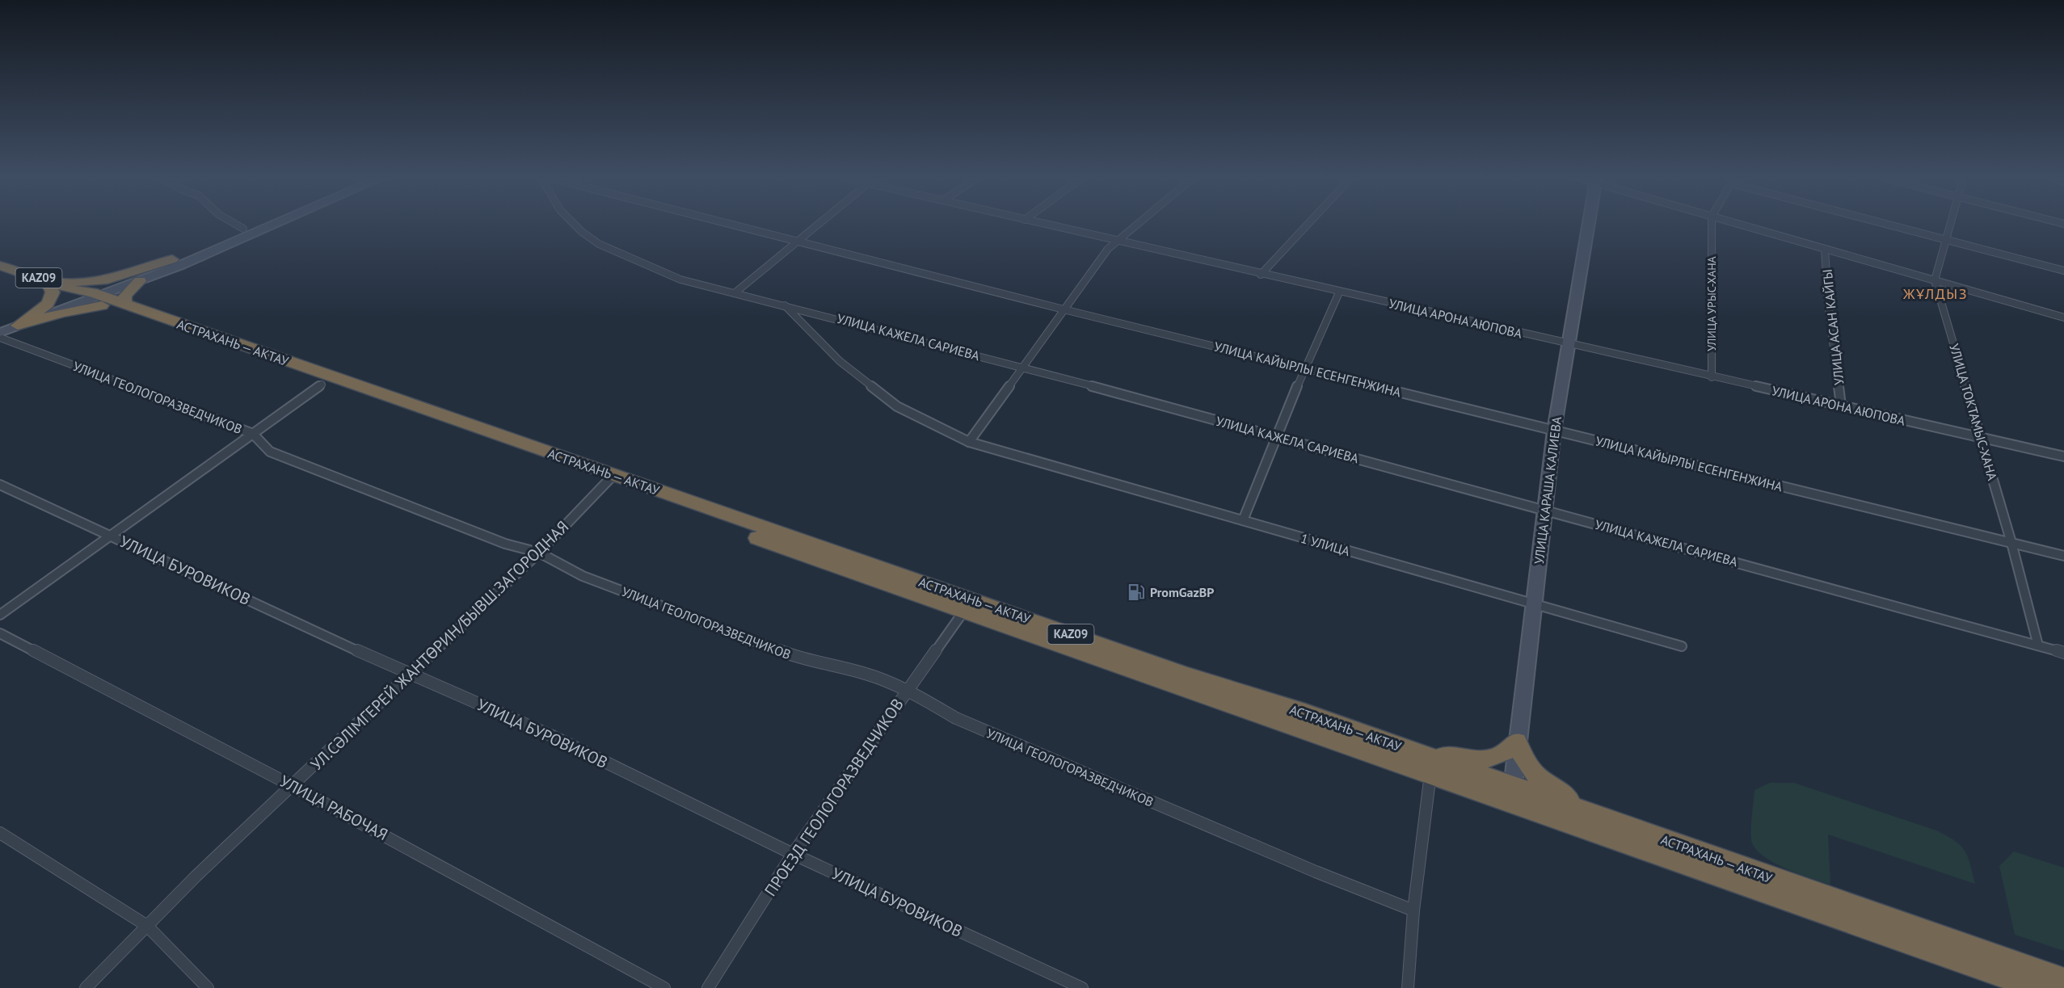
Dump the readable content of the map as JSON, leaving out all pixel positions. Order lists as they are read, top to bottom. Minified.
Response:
{"streets":{"highway":["KAZ09","АСТРАХАНЬ — АКТАУ"],"street":["УЛИЦА УРЫС-ХАНА","УЛИЦА АРОНА АЮПОВА","УЛИЦА АСАН КАЙГЫ","УЛИЦА КАЖЕЛА САРИЕВА","УЛИЦА КАЙЫРЛЫ ЕСЕНГЕНЖИНА","УЛИЦА ГЕОЛОГОРАЗВЕДЧИКОВ","УЛИЦА ТОКТАМЫС-ХАНА","УЛИЦА КАРАША КАЛИЕВА","1 УЛИЦА","УЛИЦА БУРОВИКОВ","УЛ.СӘЛІМГЕРЕЙ ЖАНТӨРИН/БЫВШ.ЗАГОРОДНАЯ","ПРОЕЗД ГЕОЛОГОРАЗВЕДЧИКОВ","УЛИЦА РАБОЧАЯ"]},"crossings":[["УЛИЦА УРЫС-ХАНА","УЛИЦА АРОНА АЮПОВА"],["УЛИЦА АРОНА АЮПОВА","УЛИЦА АСАН КАЙГЫ"],["УЛИЦА АРОНА АЮПОВА","УЛИЦА ТОКТАМЫС-ХАНА"],["УЛИЦА АРОНА АЮПОВА","УЛИЦА КАРАША КАЛИЕВА"],["УЛИЦА КАЖЕЛА САРИЕВА","УЛИЦА ТОКТАМЫС-ХАНА"],["УЛИЦА КАЖЕЛА САРИЕВА","УЛИЦА КАРАША КАЛИЕВА"],["УЛИЦА КАЖЕЛА САРИЕВА","1 УЛИЦА"],["АСТРАХАНЬ — АКТАУ","УЛИЦА КАРАША КАЛИЕВА"],["АСТРАХАНЬ — АКТАУ","УЛ.СӘЛІМГЕРЕЙ ЖАНТӨРИН/БЫВШ.ЗАГОРОДНАЯ"],["АСТРАХАНЬ — АКТАУ","ПРОЕЗД ГЕОЛОГОРАЗВЕДЧИКОВ"],["УЛИЦА КАЙЫРЛЫ ЕСЕНГЕНЖИНА","УЛИЦА ТОКТАМЫС-ХАНА"],["УЛИЦА КАЙЫРЛЫ ЕСЕНГЕНЖИНА","УЛИЦА КАРАША КАЛИЕВА"],["УЛИЦА ГЕОЛОГОРАЗВЕДЧИКОВ","УЛ.СӘЛІМГЕРЕЙ ЖАНТӨРИН/БЫВШ.ЗАГОРОДНАЯ"],["УЛИЦА ГЕОЛОГОРАЗВЕДЧИКОВ","ПРОЕЗД ГЕОЛОГОРАЗВЕДЧИКОВ"],["УЛИЦА КАРАША КАЛИЕВА","1 УЛИЦА"],["УЛИЦА БУРОВИКОВ","УЛ.СӘЛІМГЕРЕЙ ЖАНТӨРИН/БЫВШ.ЗАГОРОДНАЯ"],["УЛИЦА БУРОВИКОВ","ПРОЕЗД ГЕОЛОГОРАЗВЕДЧИКОВ"],["УЛ.СӘЛІМГЕРЕЙ ЖАНТӨРИН/БЫВШ.ЗАГОРОДНАЯ","УЛИЦА РАБОЧАЯ"]],"districts":["ЖҰЛДЫЗ"],"places":{"fuel station":["PromGazBP"]}}
